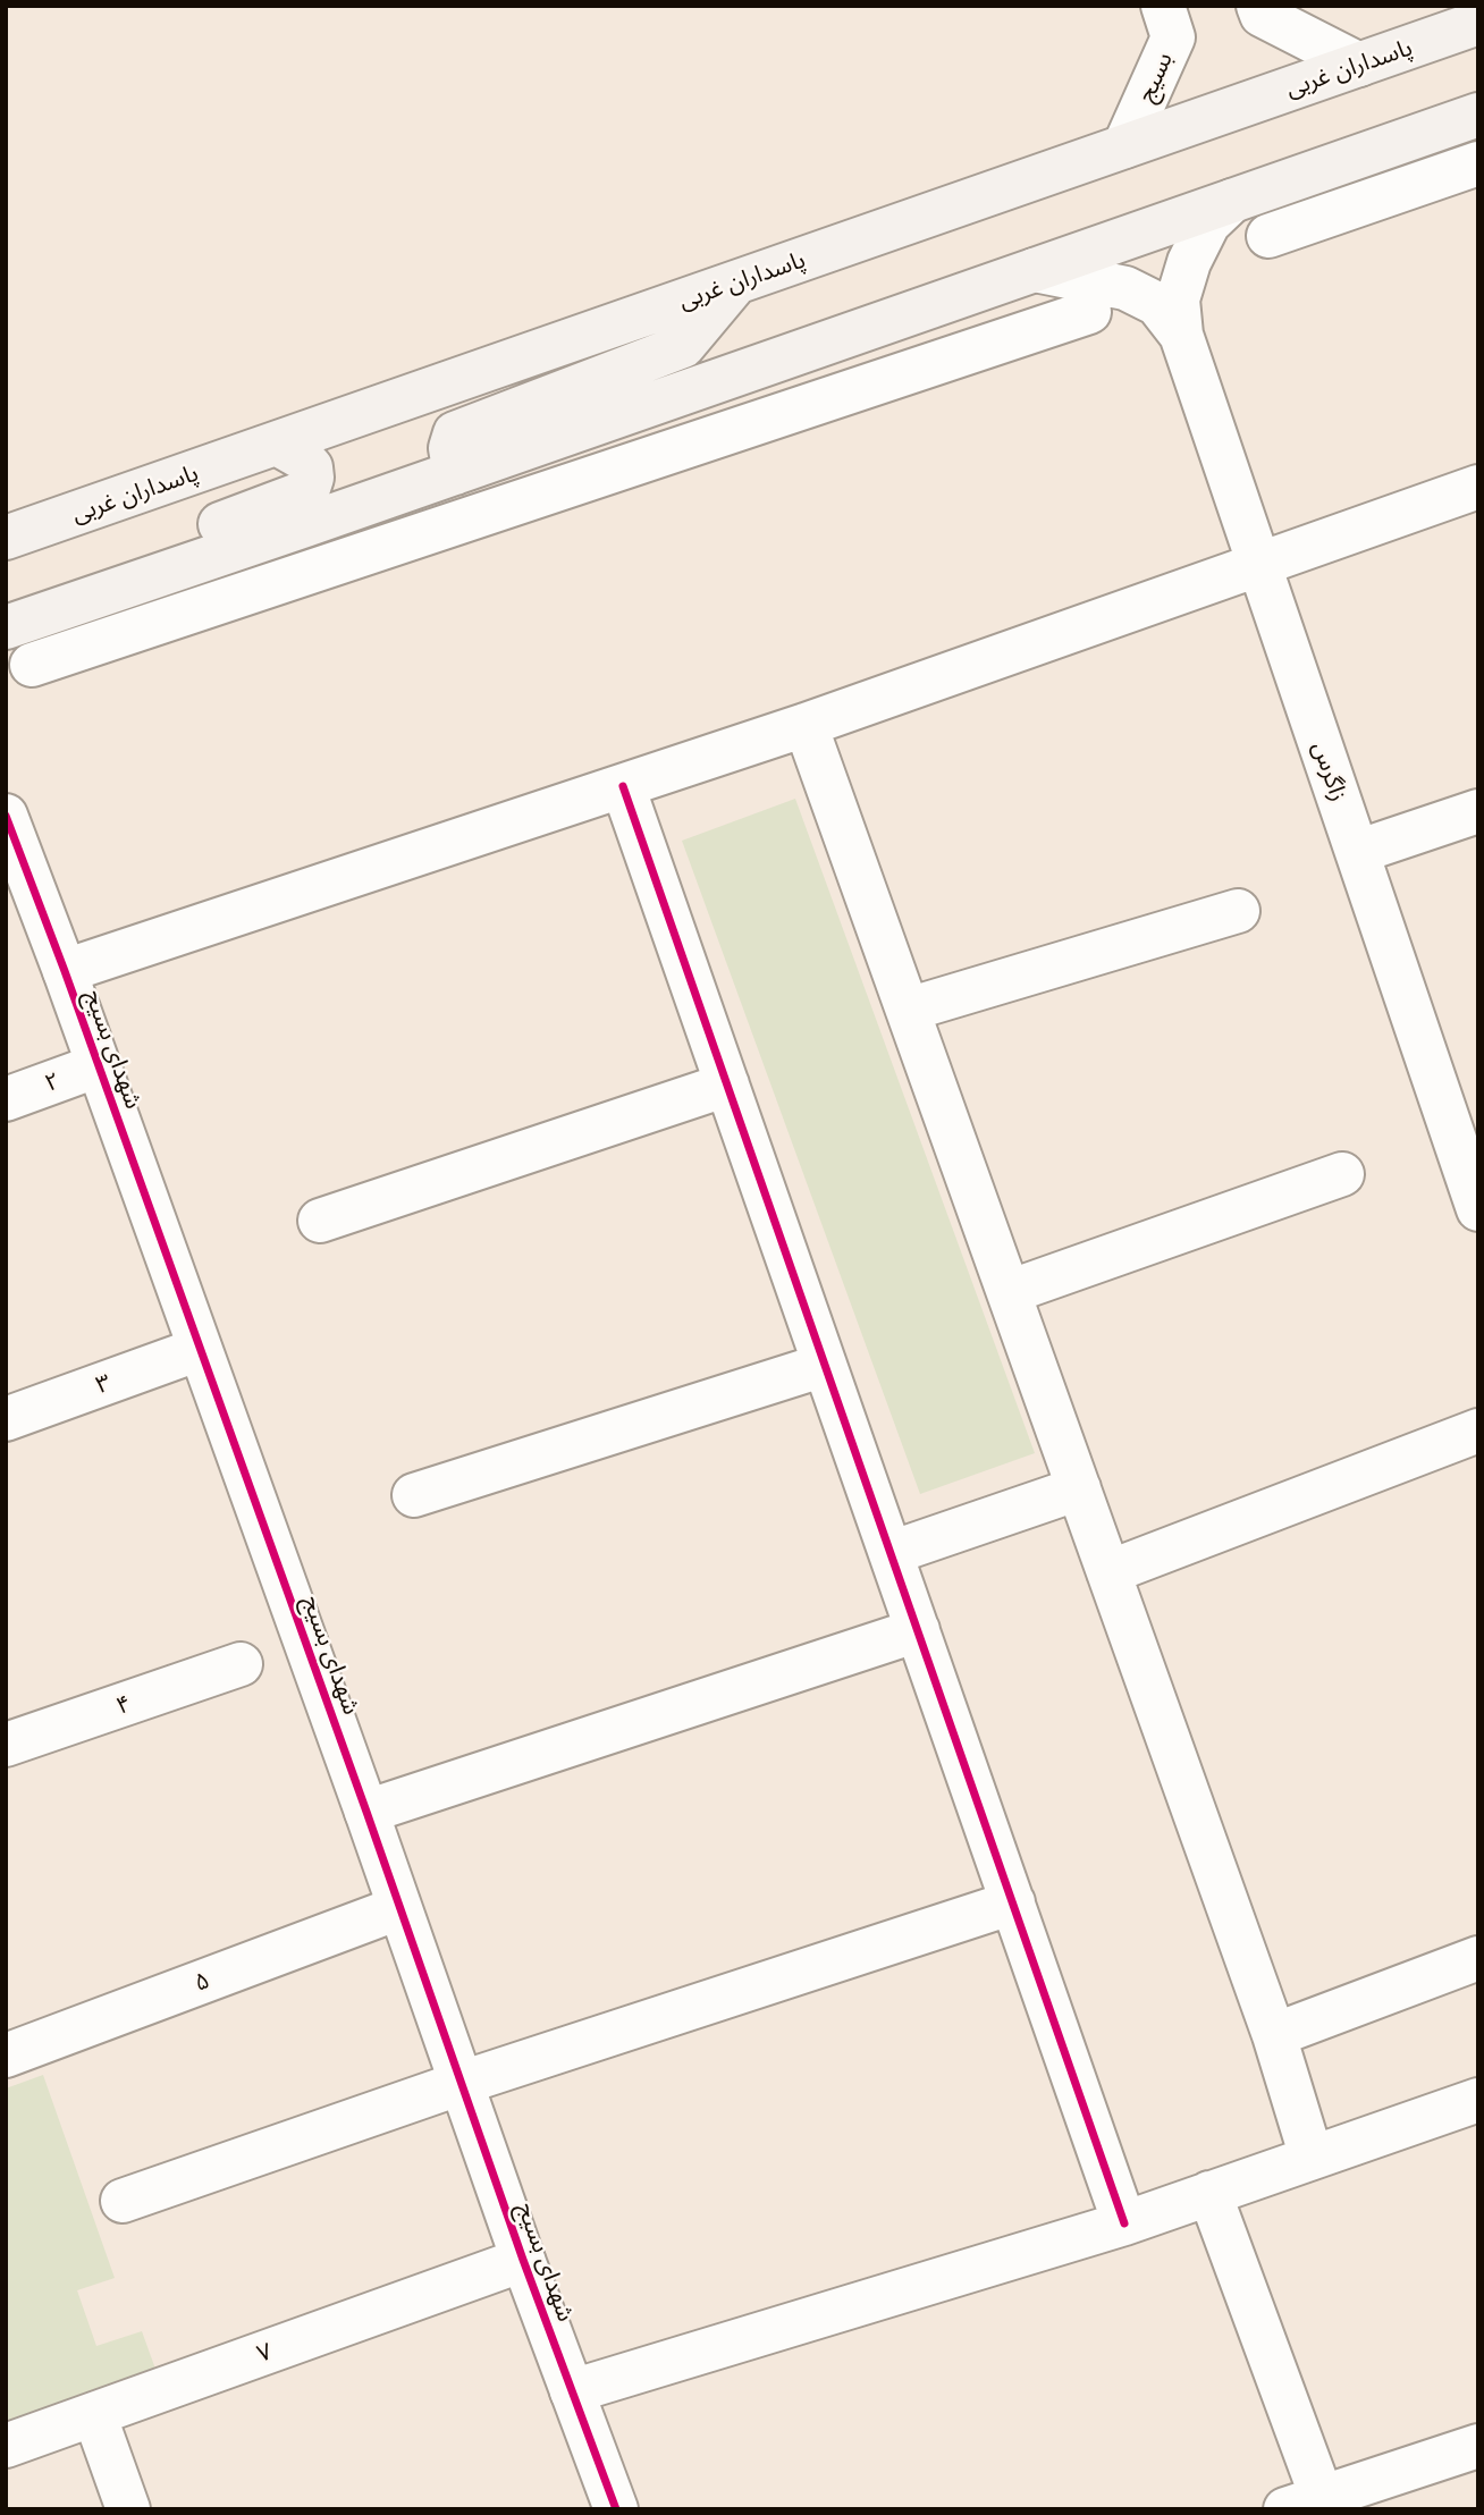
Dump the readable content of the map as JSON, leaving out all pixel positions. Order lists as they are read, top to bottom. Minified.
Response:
{"streets":{"main road":["پاسداران غربی"],"street":["بسیج","زاگرس","شهدای بسیج","۲","۳","۴","۵","۷"]},"crossings":[["پاسداران غربی","بسیج"],["شهدای بسیج","۲"],["شهدای بسیج","۳"],["شهدای بسیج","۵"],["شهدای بسیج","۷"]]}
